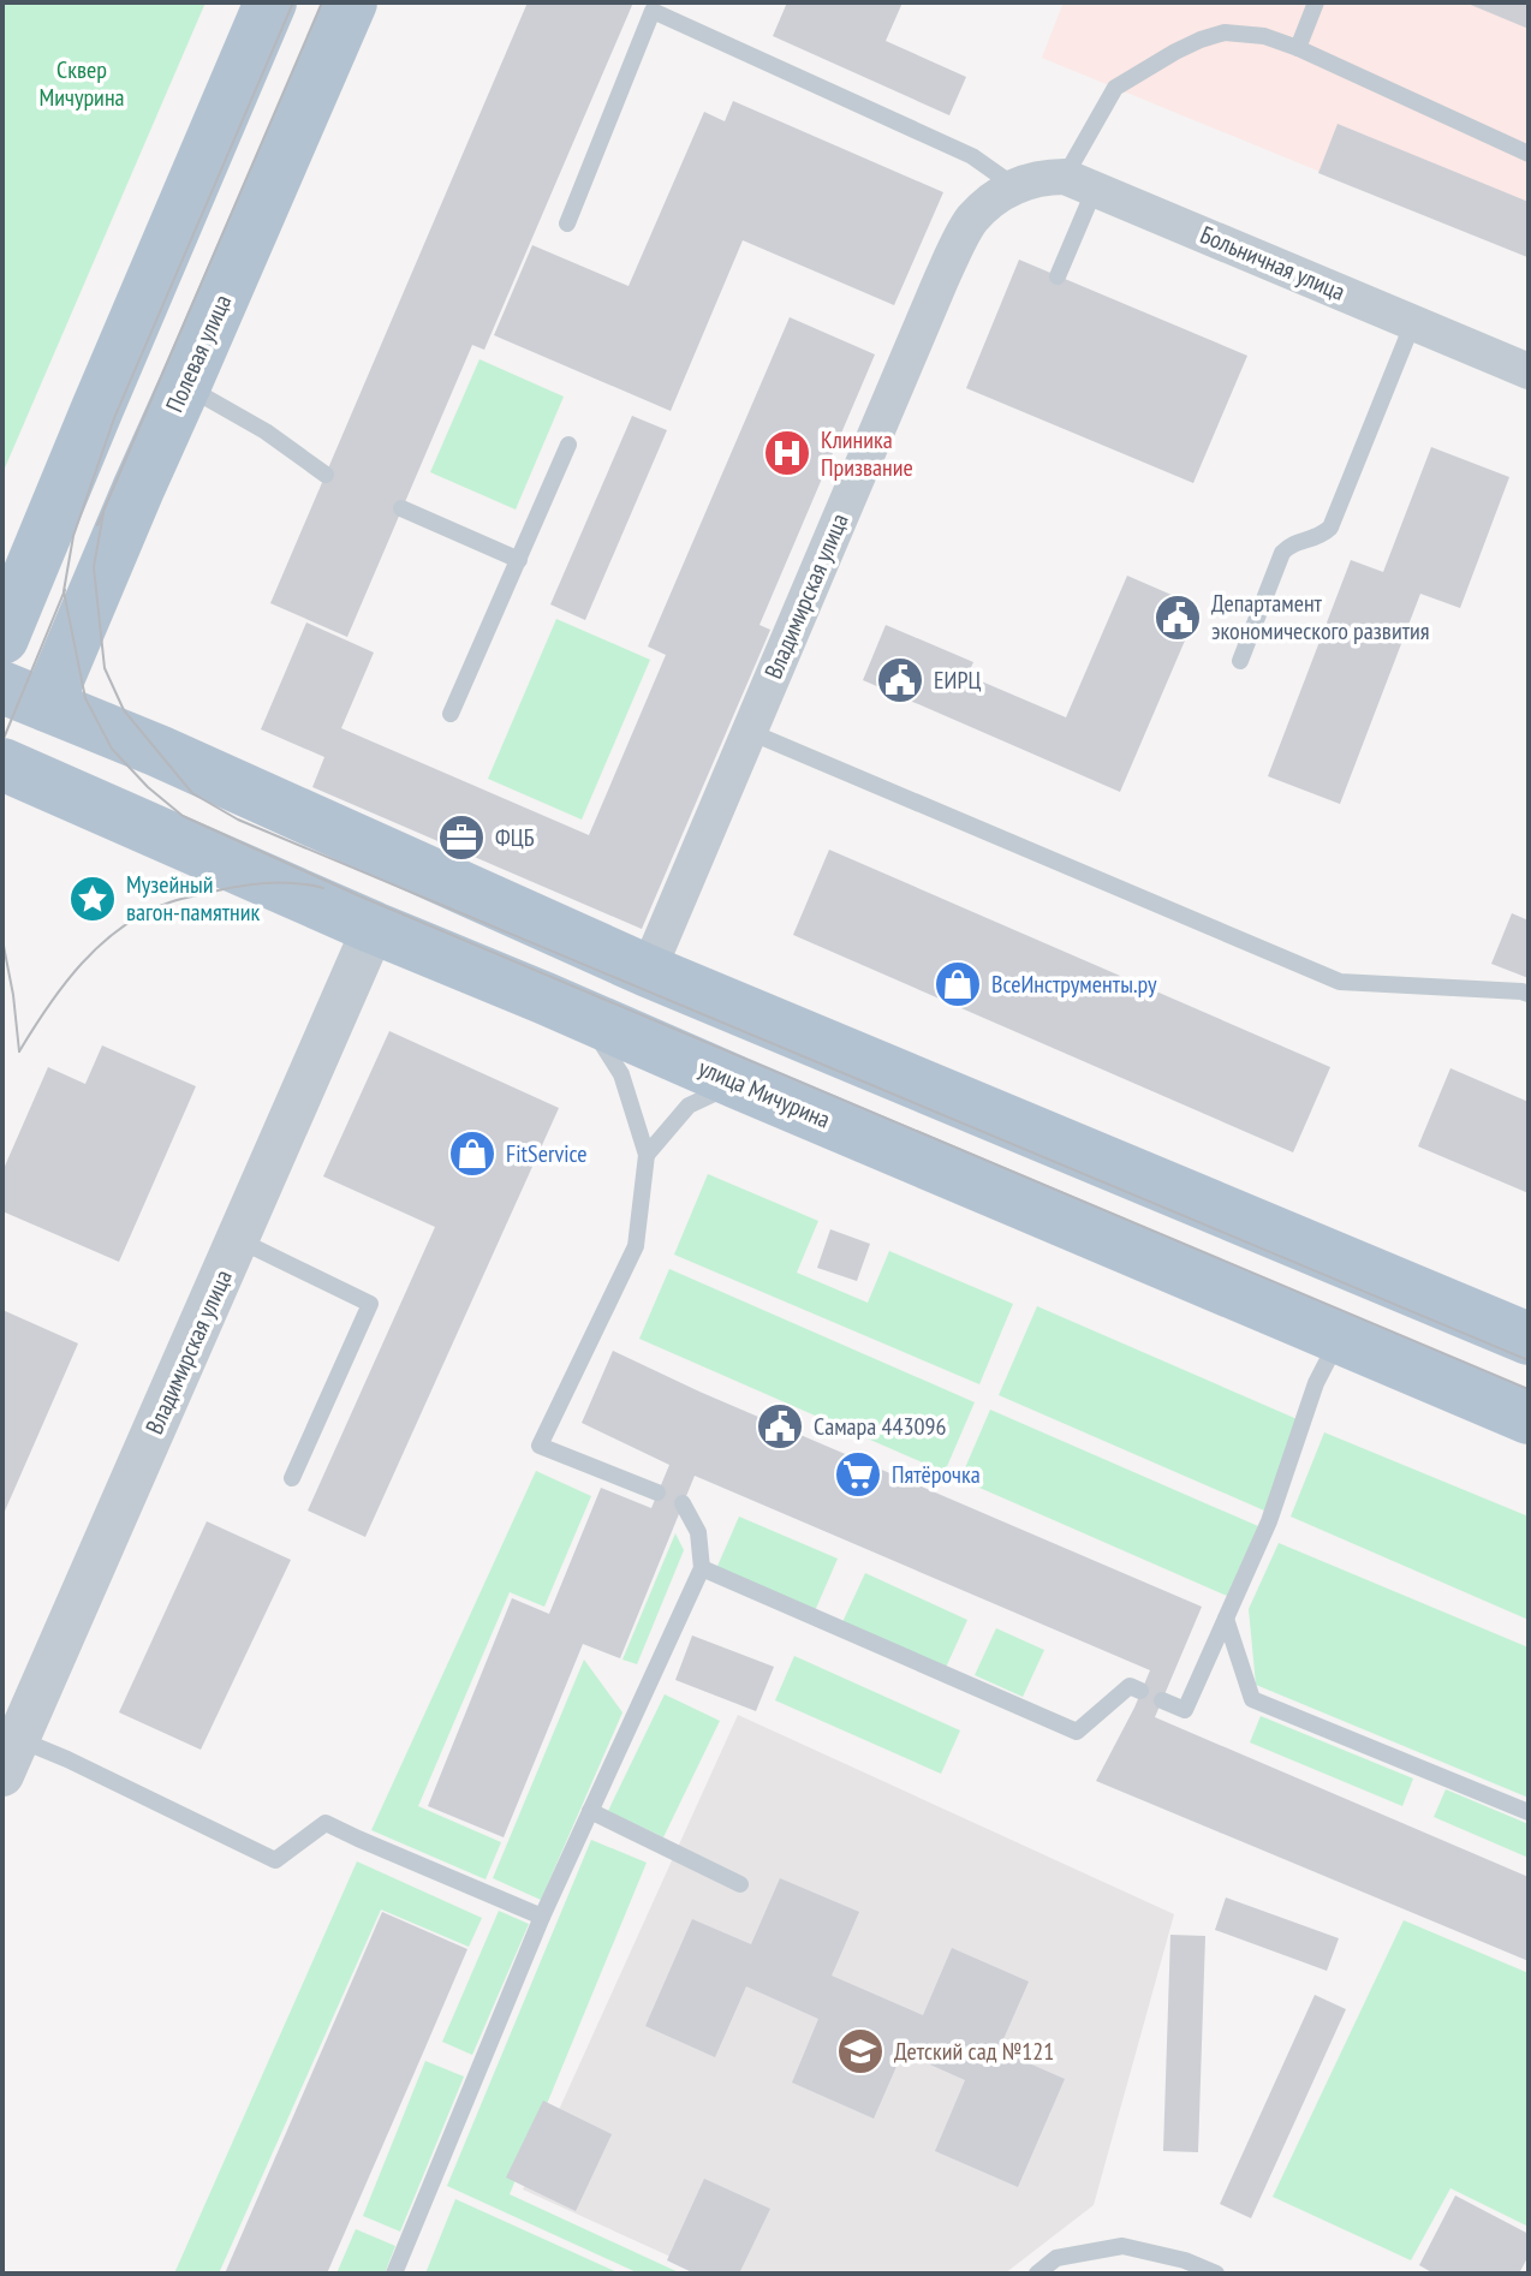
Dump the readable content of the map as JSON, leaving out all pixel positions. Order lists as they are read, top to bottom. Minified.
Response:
{"streets":{"main road":["Полевая улица","улица Мичурина"],"street":["Больничная улица","Владимирская улица"]},"crossings":[["Владимирская улица","улица Мичурина"]],"parks":["Сквер Мичурина"],"places":{"hospital":["Клиника Призвание"],"public building":["Департамент экономического развития","ЕИРЦ","Самара 443096"],"office":["ФЦБ"],"place":["Музейный вагон-памятник"],"shop":["ВсеИнструменты.ру","FitService"],"supermarket":["Пятёрочка"],"school or university":["Детский сад №121"]}}
